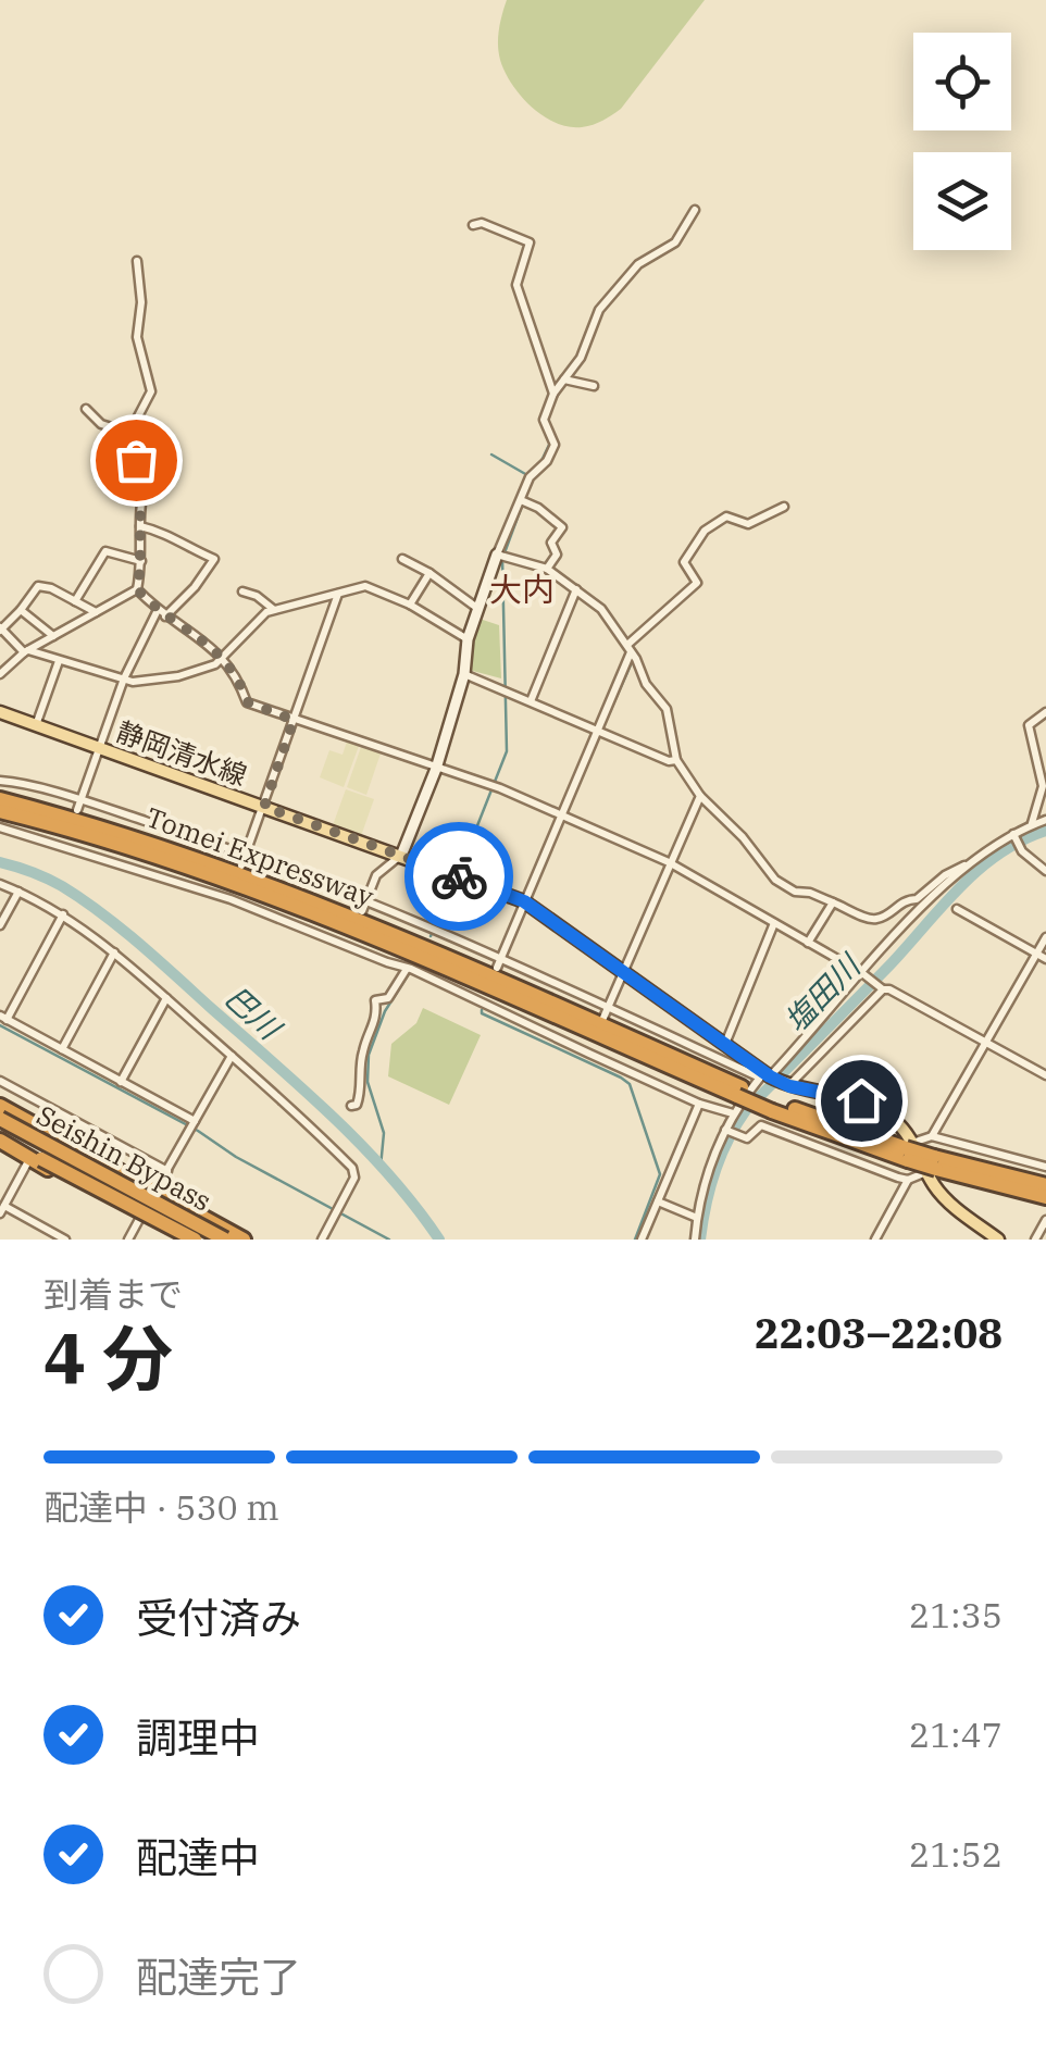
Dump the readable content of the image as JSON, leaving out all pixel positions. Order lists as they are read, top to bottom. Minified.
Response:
{"streets":{"highway":["Tomei Expressway","Seishin Bypass"],"main road":["静岡清水線"]},"crossings":[["静岡清水線","Tomei Expressway"]],"districts":["大内"],"water":["塩田川","巴川"],"page":{"heading":["4 分","到着まで","22:03–22:08"],"bar":"配達中 · 530 m","list":[["受付済み","21:35"],["調理中","21:47"],["配達中","21:52"],"配達完了"]}}
